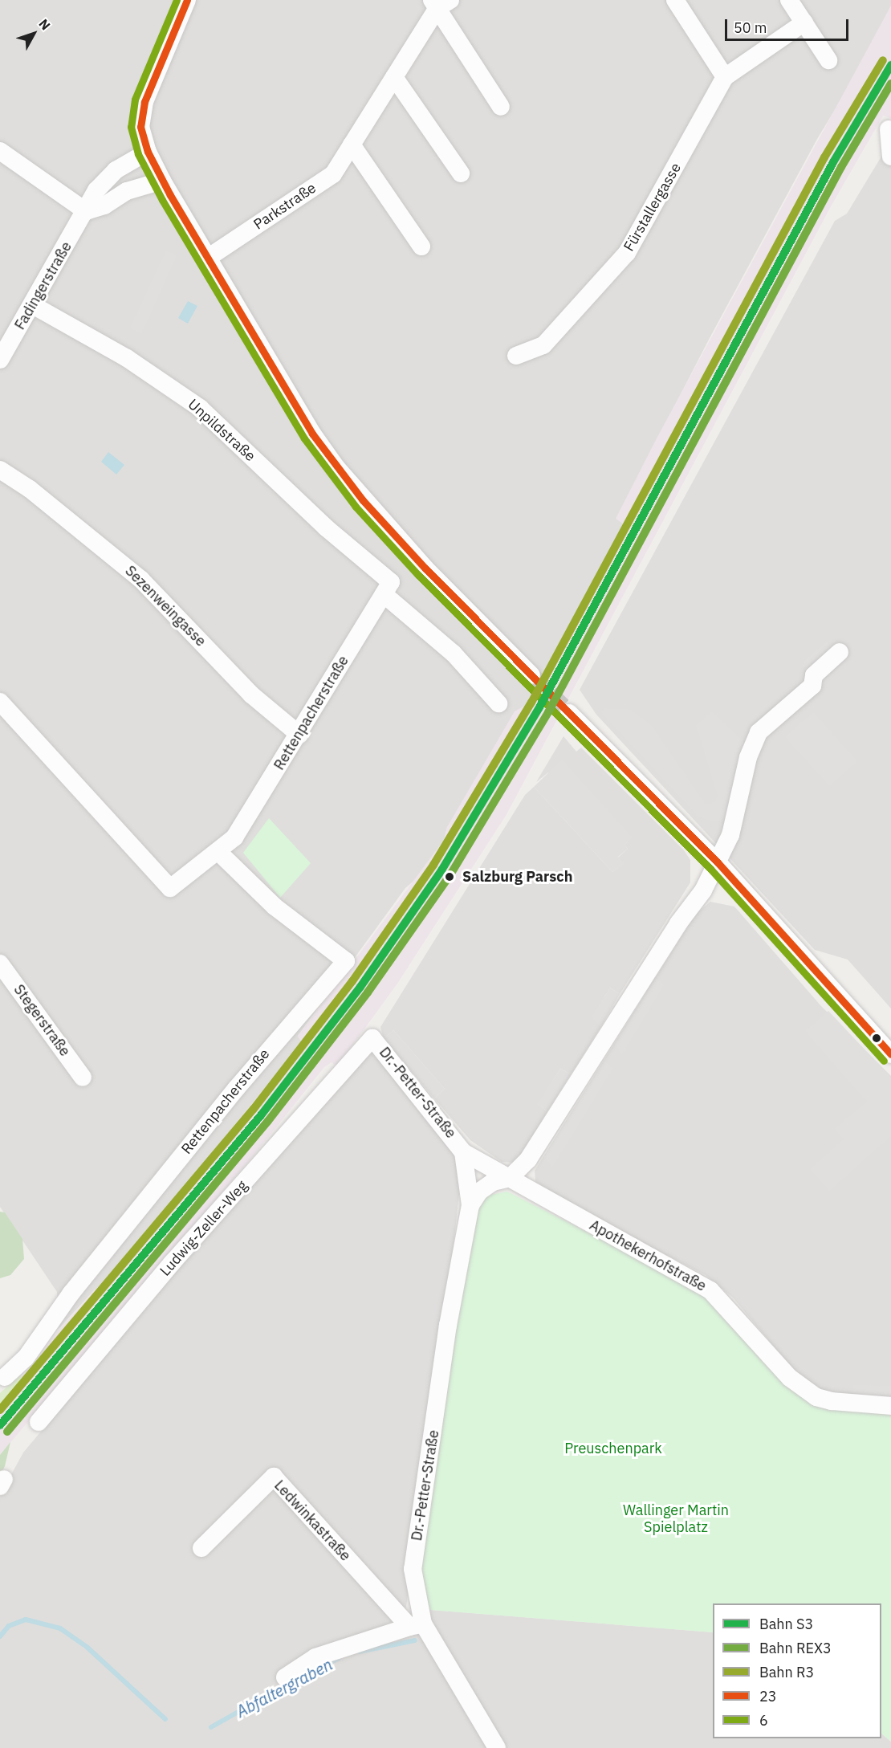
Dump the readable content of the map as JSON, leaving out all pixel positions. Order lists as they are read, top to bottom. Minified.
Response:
{"streets":{"street":["Parkstraße","Fürstallergasse","Fadingerstraße","Unpildstraße","Sezenweingasse","Rettenpacherstraße","Stegerstraße","Dr.-Petter-Straße","Ludwig-Zeller-Weg","Apothekerhofstraße","Ledwinkastraße"]},"crossings":[["Fadingerstraße","Unpildstraße"],["Unpildstraße","Rettenpacherstraße"],["Sezenweingasse","Rettenpacherstraße"],["Dr.-Petter-Straße","Ludwig-Zeller-Weg"],["Dr.-Petter-Straße","Apothekerhofstraße"],["Dr.-Petter-Straße","Ledwinkastraße"]],"water":["Abfaltergraben"],"parks":["Preuschenpark","Wallinger Martin Spielplatz"],"places":["Salzburg Parsch"],"lines":["transit line 23","transit line 6","rail line R3","rail line S3","rail line REX3"],"legend":["Bahn S3","Bahn REX3","Bahn R3","23","6"],"scale_bar":"50 m","north":"top right"}
